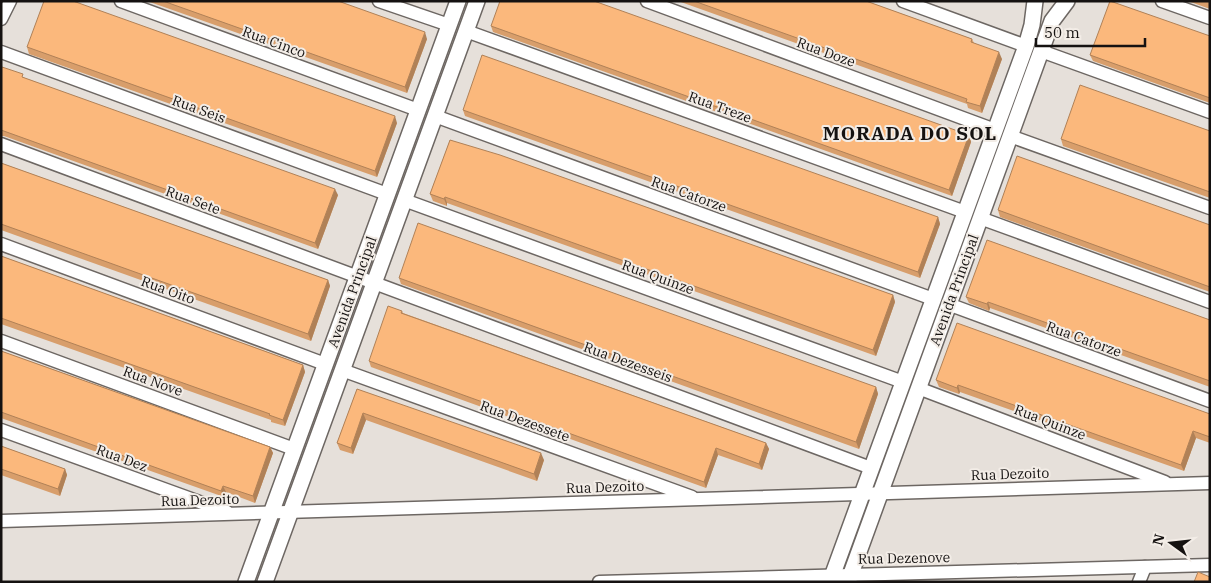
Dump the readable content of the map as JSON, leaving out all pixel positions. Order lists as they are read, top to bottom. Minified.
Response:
{"streets":{"street":["Rua Cinco","Rua Doze","Rua Treze","Rua Seis","Rua Catorze","Rua Sete","Rua Quinze","Rua Oito","Avenida Principal","Rua Dezesseis","Rua Nove","Rua Dezessete","Rua Dez","Rua Dezoito","Rua Dezenove"]},"crossings":[["Rua Cinco","Avenida Principal"],["Rua Doze","Avenida Principal"],["Rua Treze","Avenida Principal"],["Rua Seis","Avenida Principal"],["Rua Catorze","Avenida Principal"],["Rua Sete","Avenida Principal"],["Rua Sete","Rua Dezesseis"],["Rua Quinze","Avenida Principal"],["Rua Quinze","Rua Dezoito"],["Rua Oito","Avenida Principal"],["Avenida Principal","Rua Dezesseis"],["Avenida Principal","Rua Nove"],["Avenida Principal","Rua Dezessete"],["Avenida Principal","Rua Dezoito"],["Avenida Principal","Rua Dezenove"],["Rua Dezessete","Rua Dezoito"],["Rua Dez","Rua Dezoito"]],"districts":["MORADA DO SOL"],"scale_bar":"50 m","north":"left"}
